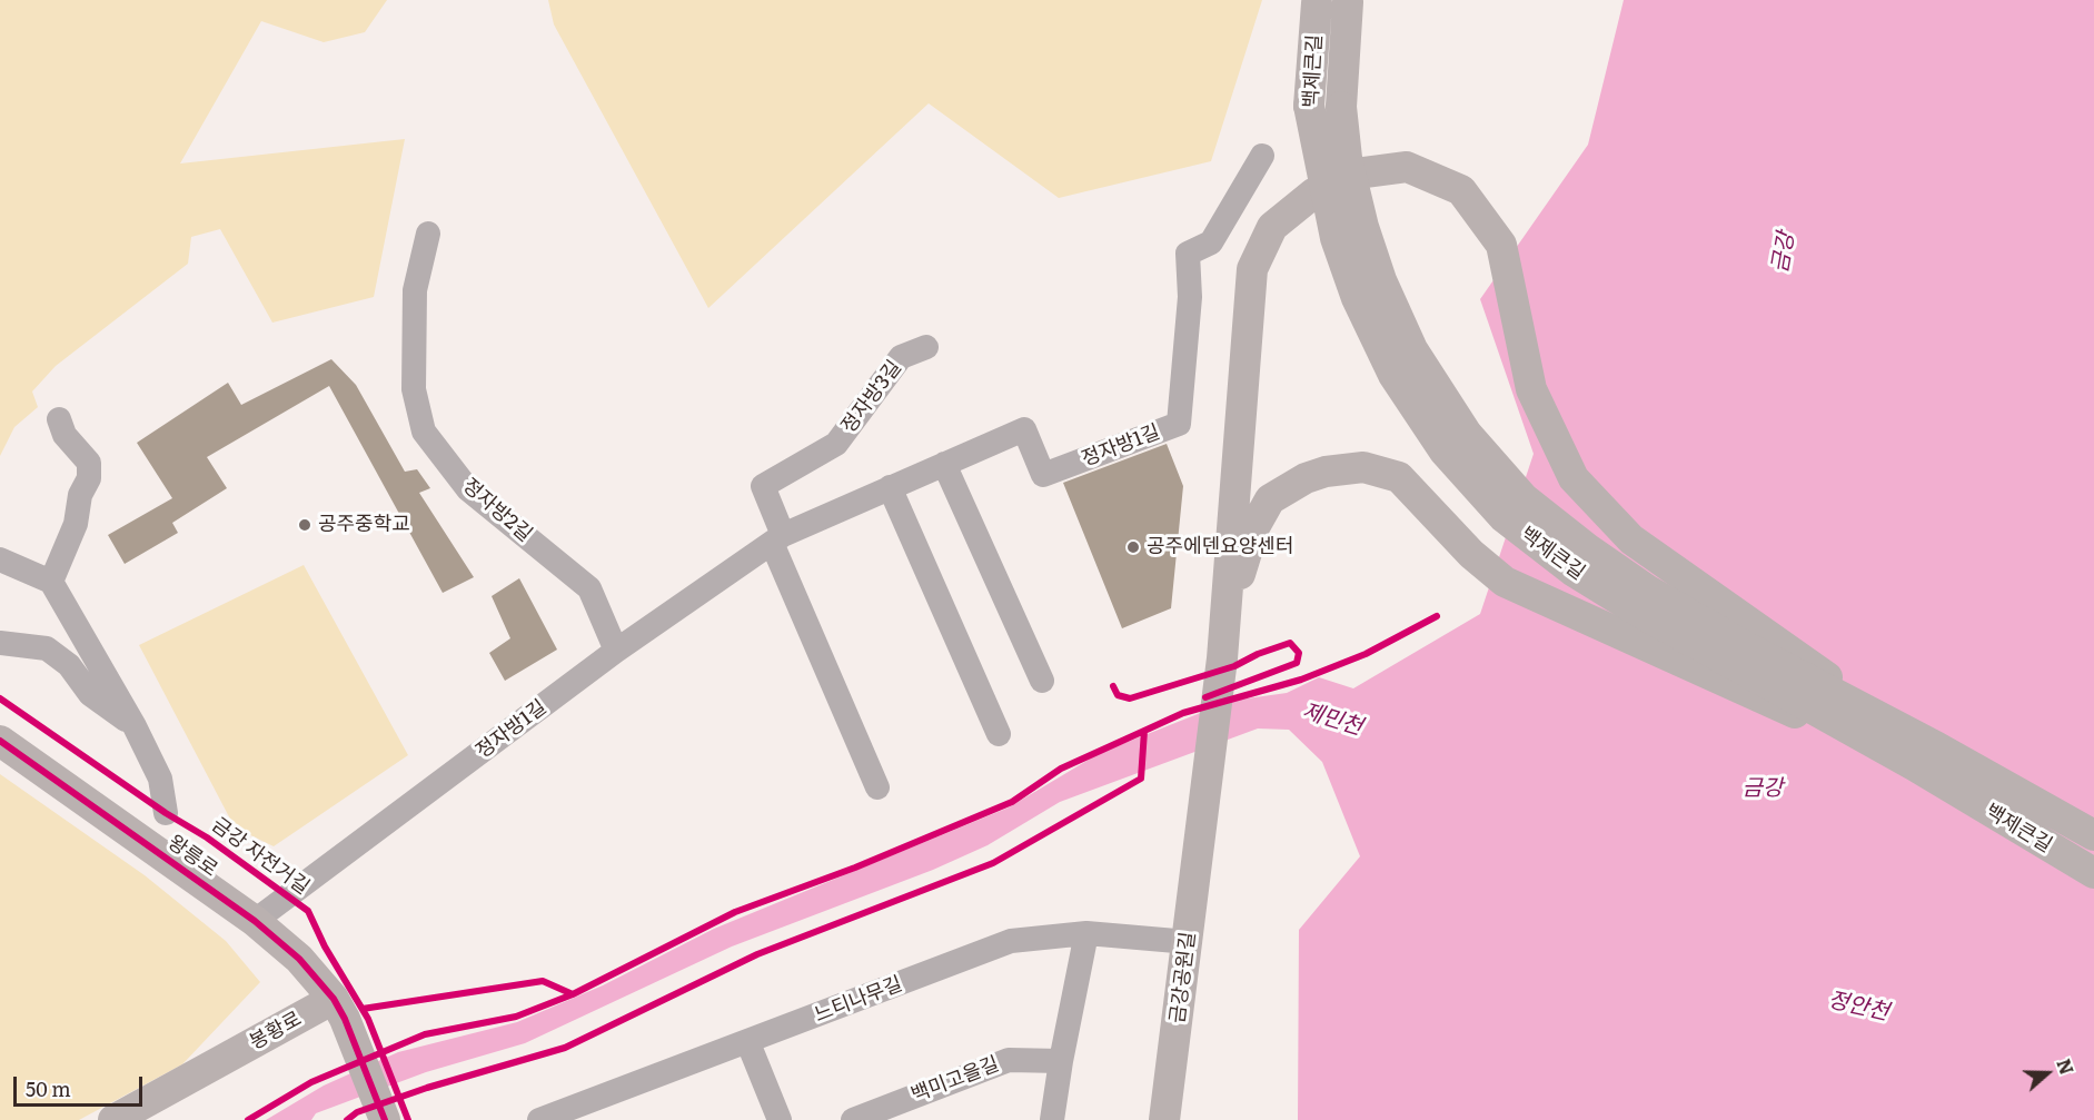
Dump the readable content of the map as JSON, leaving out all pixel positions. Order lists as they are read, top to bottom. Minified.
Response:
{"streets":{"main road":["백제큰길","왕릉로","금강공원길","봉황로"],"street":["정자방3길","정자방1길","정자방2길","느티나무길","백미고을길"],"cycle path":["금강 자전거길"]},"crossings":[["정자방3길","정자방1길"],["정자방1길","정자방2길"],["정자방1길","왕릉로"],["왕릉로","봉황로"],["금강공원길","느티나무길"]],"water":["금강","제민천","정안천"],"places":["공주중학교","공주에덴요양센터"],"scale_bar":"50 m","north":"right"}
